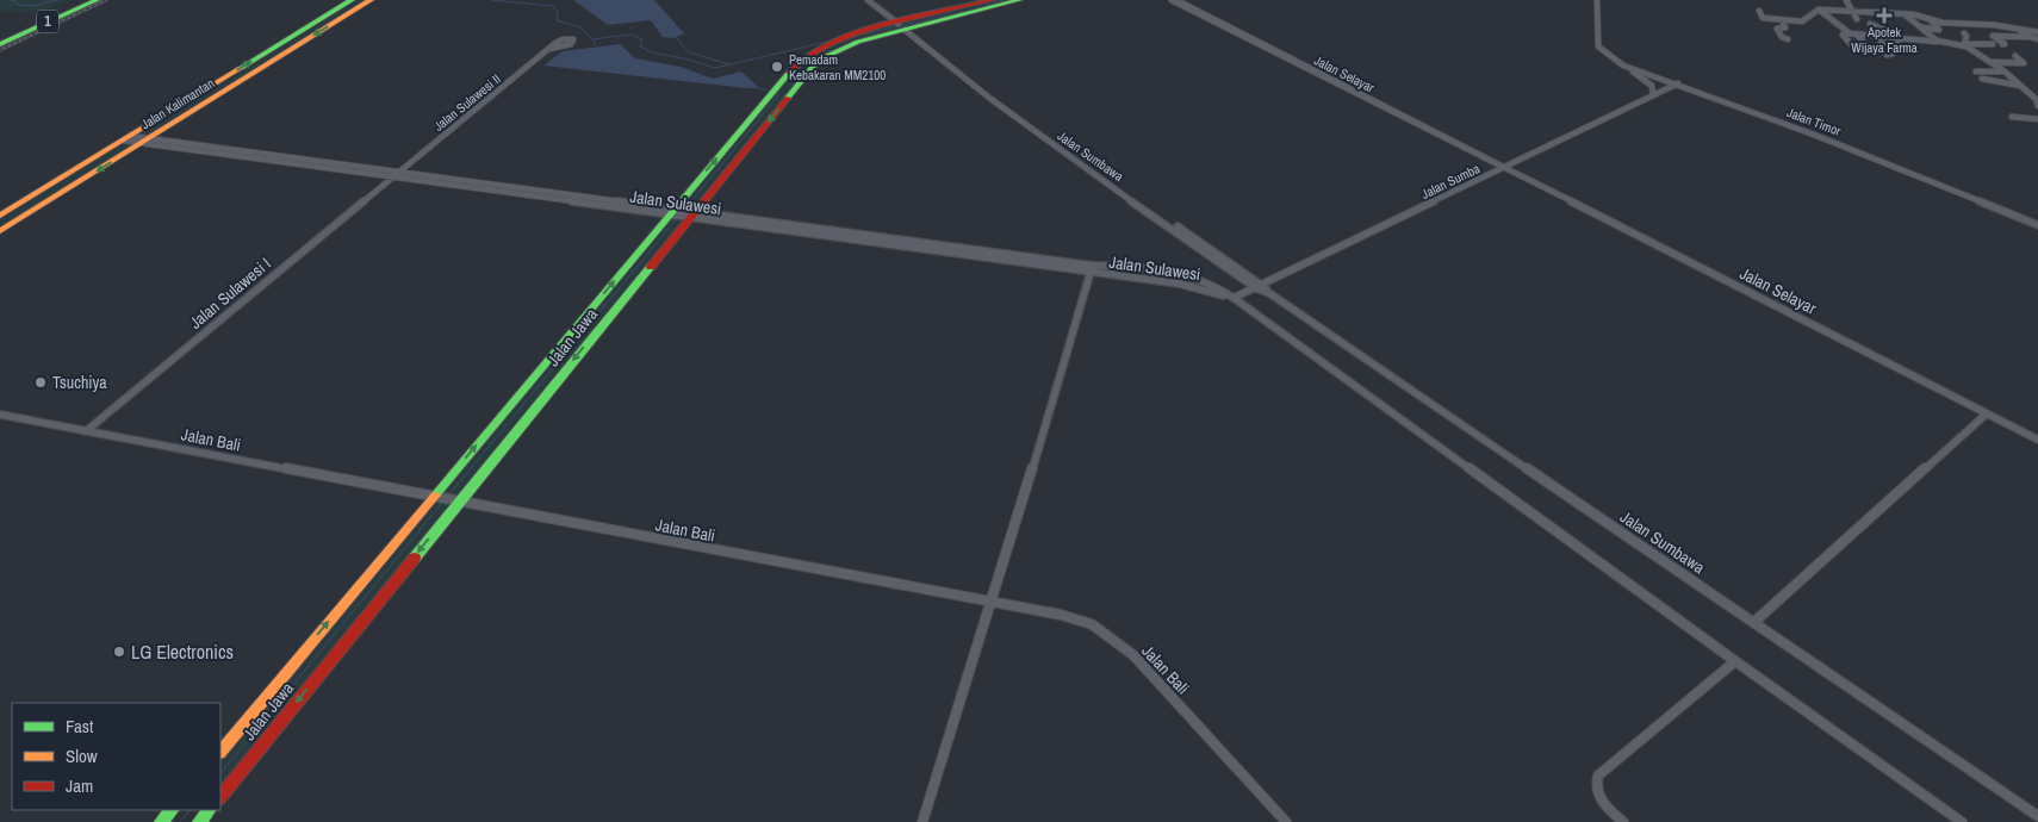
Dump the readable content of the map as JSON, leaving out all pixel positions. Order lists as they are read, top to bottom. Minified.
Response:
{"streets":{"main road":["1","Jalan Kalimantan","Jalan Jawa"],"street":["Jalan Selayar","Jalan Sulawesi II","Jalan Timor","Jalan Sumbawa","Jalan Sumba","Jalan Sulawesi","Jalan Sulawesi I","Jalan Bali"]},"crossings":[["Jalan Selayar","Jalan Sumba"],["Jalan Sulawesi II","Jalan Sulawesi"],["Jalan Sulawesi II","Jalan Sulawesi I"],["Jalan Kalimantan","Jalan Sulawesi"],["Jalan Timor","Jalan Sumba"],["Jalan Sumbawa","Jalan Sumba"],["Jalan Sumbawa","Jalan Jawa"],["Jalan Sumba","Jalan Sulawesi"],["Jalan Sulawesi","Jalan Sulawesi I"],["Jalan Sulawesi","Jalan Jawa"],["Jalan Sulawesi I","Jalan Bali"],["Jalan Jawa","Jalan Bali"]],"places":{"health":["Apotek Wijaya Farma"],"other":["Pemadam Kebakaran MM2100","Tsuchiya","LG Electronics"]},"legend":["Fast","Slow","Jam"]}
